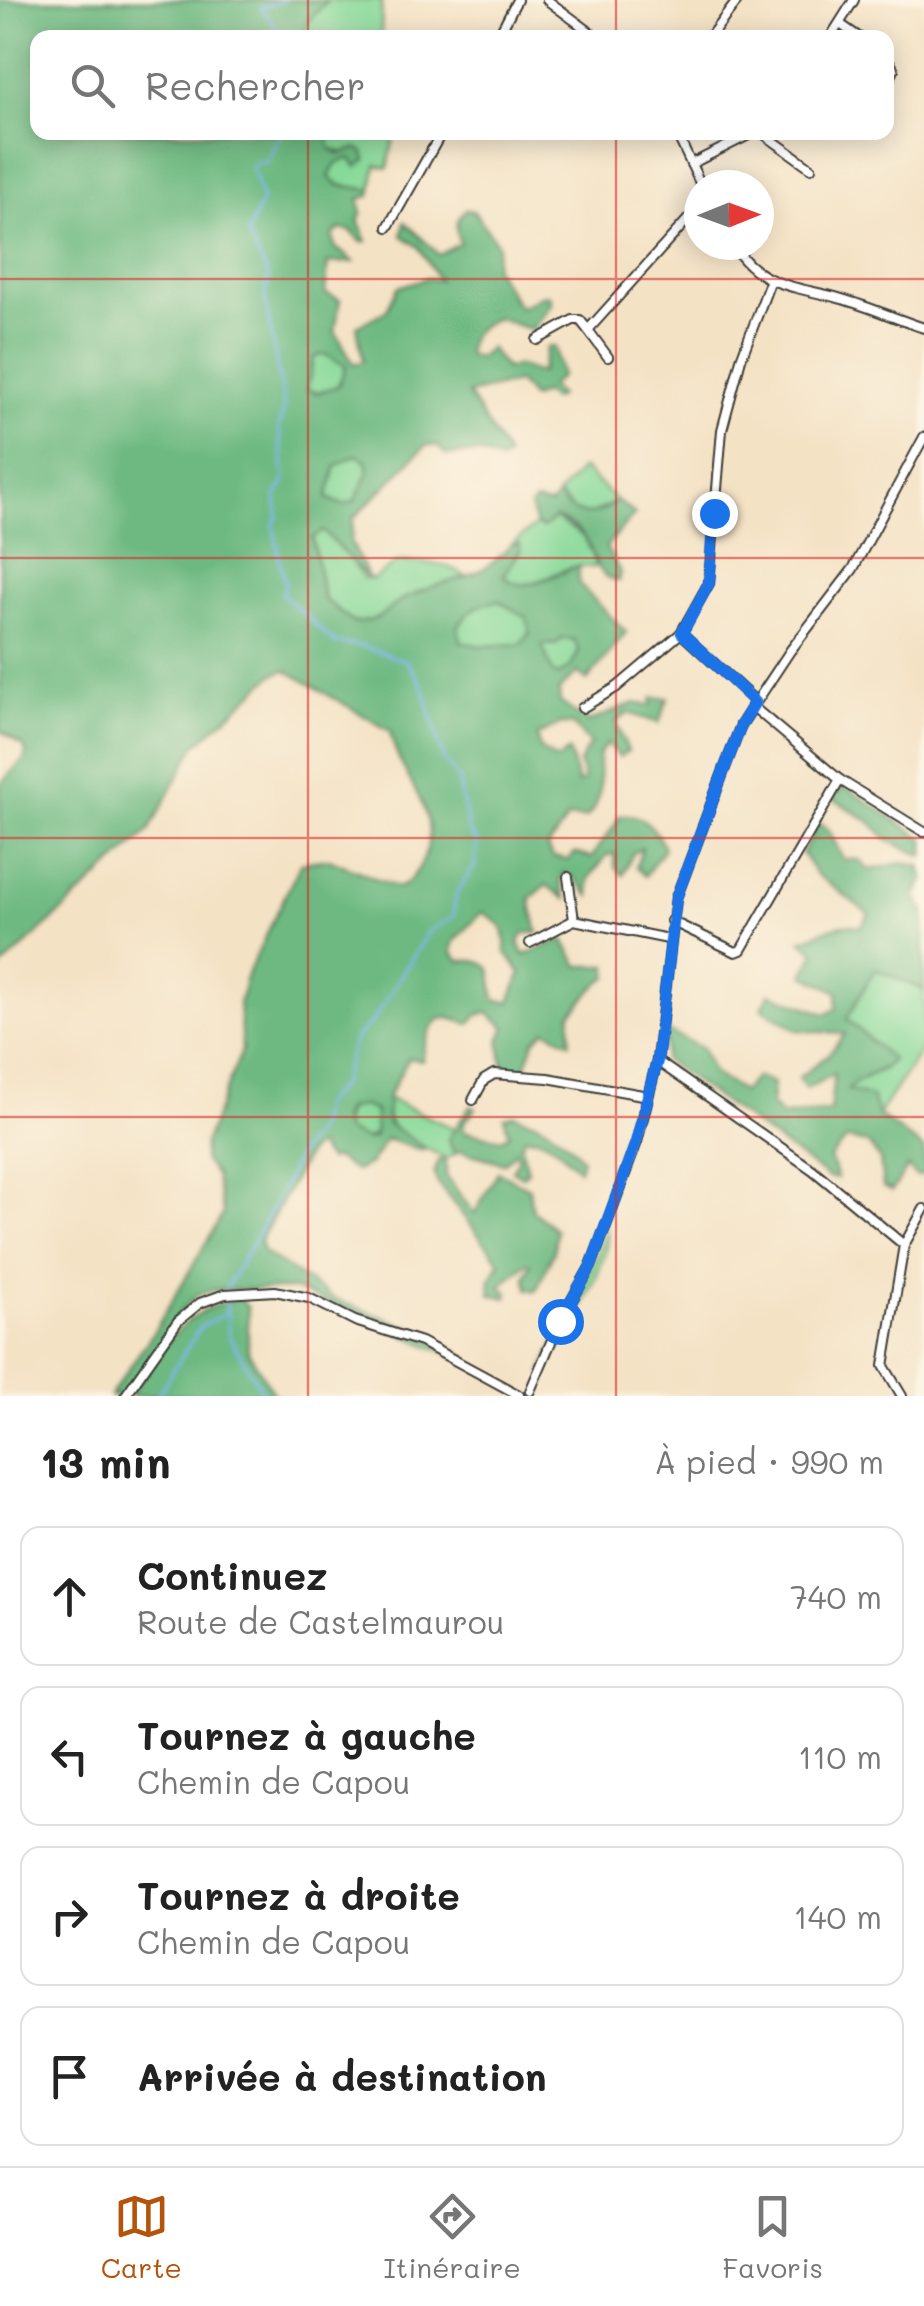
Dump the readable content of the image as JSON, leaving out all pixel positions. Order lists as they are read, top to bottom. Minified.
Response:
{"north":"right","page":{"search":"Rechercher","heading":["13 min","À pied · 990 m"],"list":[["Continuez","Route de Castelmaurou","740 m"],["Tournez à gauche","Chemin de Capou","110 m"],["Tournez à droite","Chemin de Capou","140 m"],"Arrivée à destination"],"nav":["Carte","Itinéraire","Favoris"]}}
